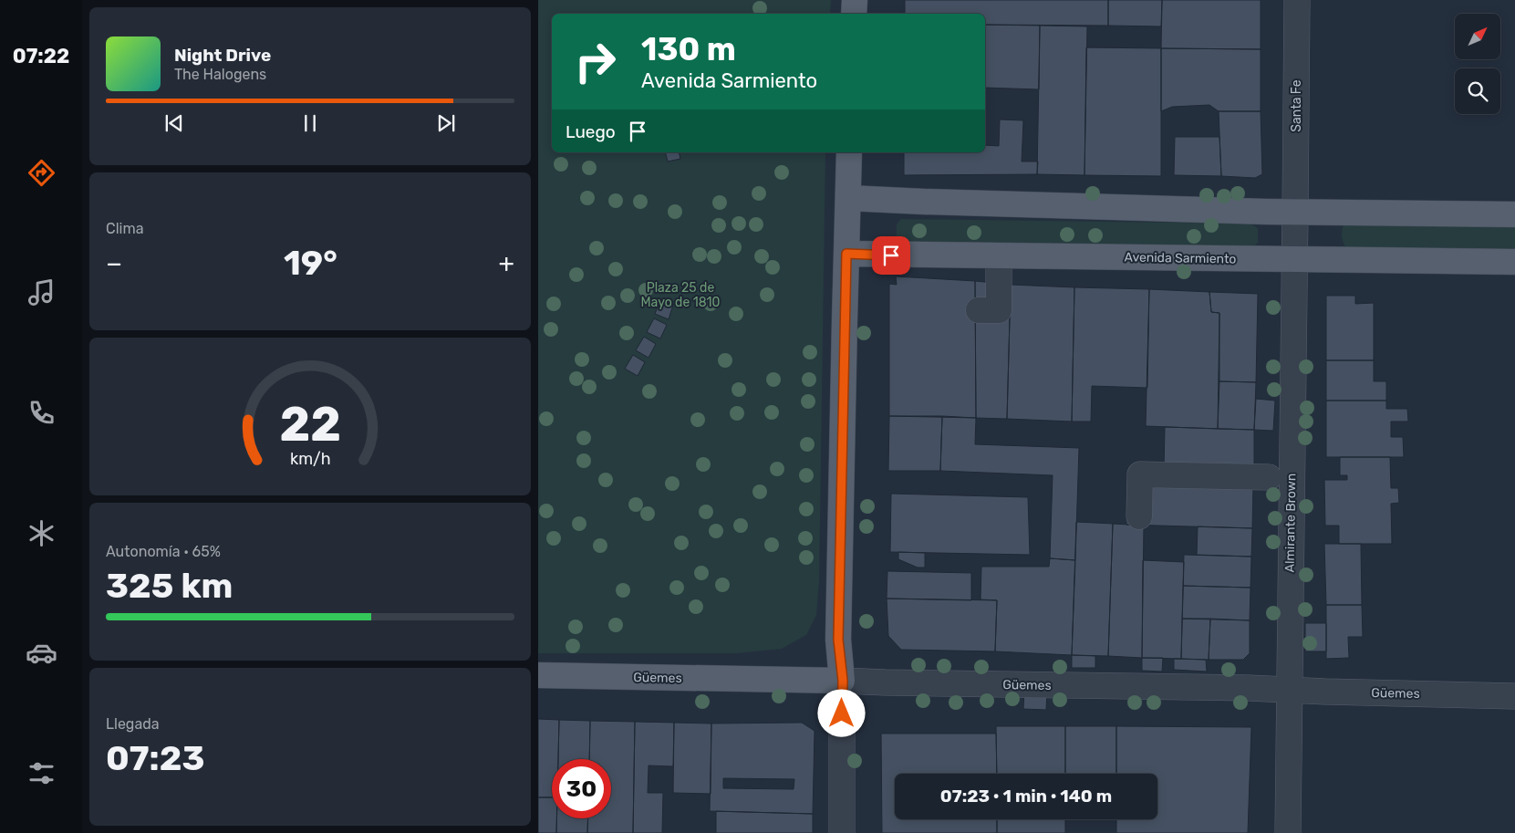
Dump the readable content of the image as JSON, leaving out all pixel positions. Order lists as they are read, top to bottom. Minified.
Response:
{"streets":{"main road":["Avenida Sarmiento","Güemes"],"street":["Santa Fe","Almirante Brown"]},"crossings":[["Santa Fe","Almirante Brown"],["Avenida Sarmiento","Almirante Brown"],["Almirante Brown","Güemes"]],"parks":["Plaza 25 de Mayo de 1810"],"north":"top right","page":{"tabs":"07:22","turn":["130 m","Avenida Sarmiento"],"song":["Night Drive","The Halogens"],"then":"Luego","tile":["Clima",["Autonomía · 65%","325 km"],["Llegada","07:23"]],"heat":["−","19°","+"],"limit":"30","trip":"07:23 · 1 min · 140 m","gauge":["22","km/h"]}}
